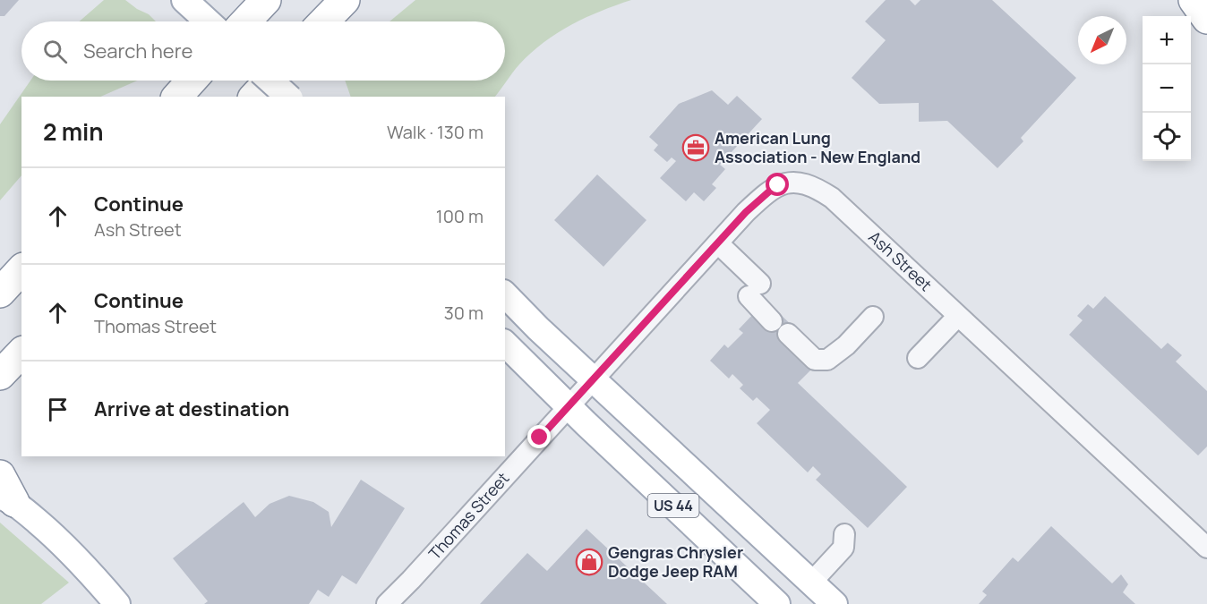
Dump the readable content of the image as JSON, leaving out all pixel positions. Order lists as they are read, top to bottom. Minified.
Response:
{"streets":{"main road":["US 44"],"street":["Ash Street","Thomas Street"]},"crossings":[["Ash Street","US 44"],["Ash Street","Thomas Street"],["US 44","Thomas Street"]],"places":{"office":["American Lung Association - New England"],"shop":["Gengras Chrysler Dodge Jeep RAM"]},"north":"bottom left","page":{"map_buttons":["+","−"],"search":"Search here","heading":["2 min","Walk · 130 m"],"list":[["Continue","Ash Street","100 m"],["Continue","Thomas Street","30 m"],"Arrive at destination"]}}
